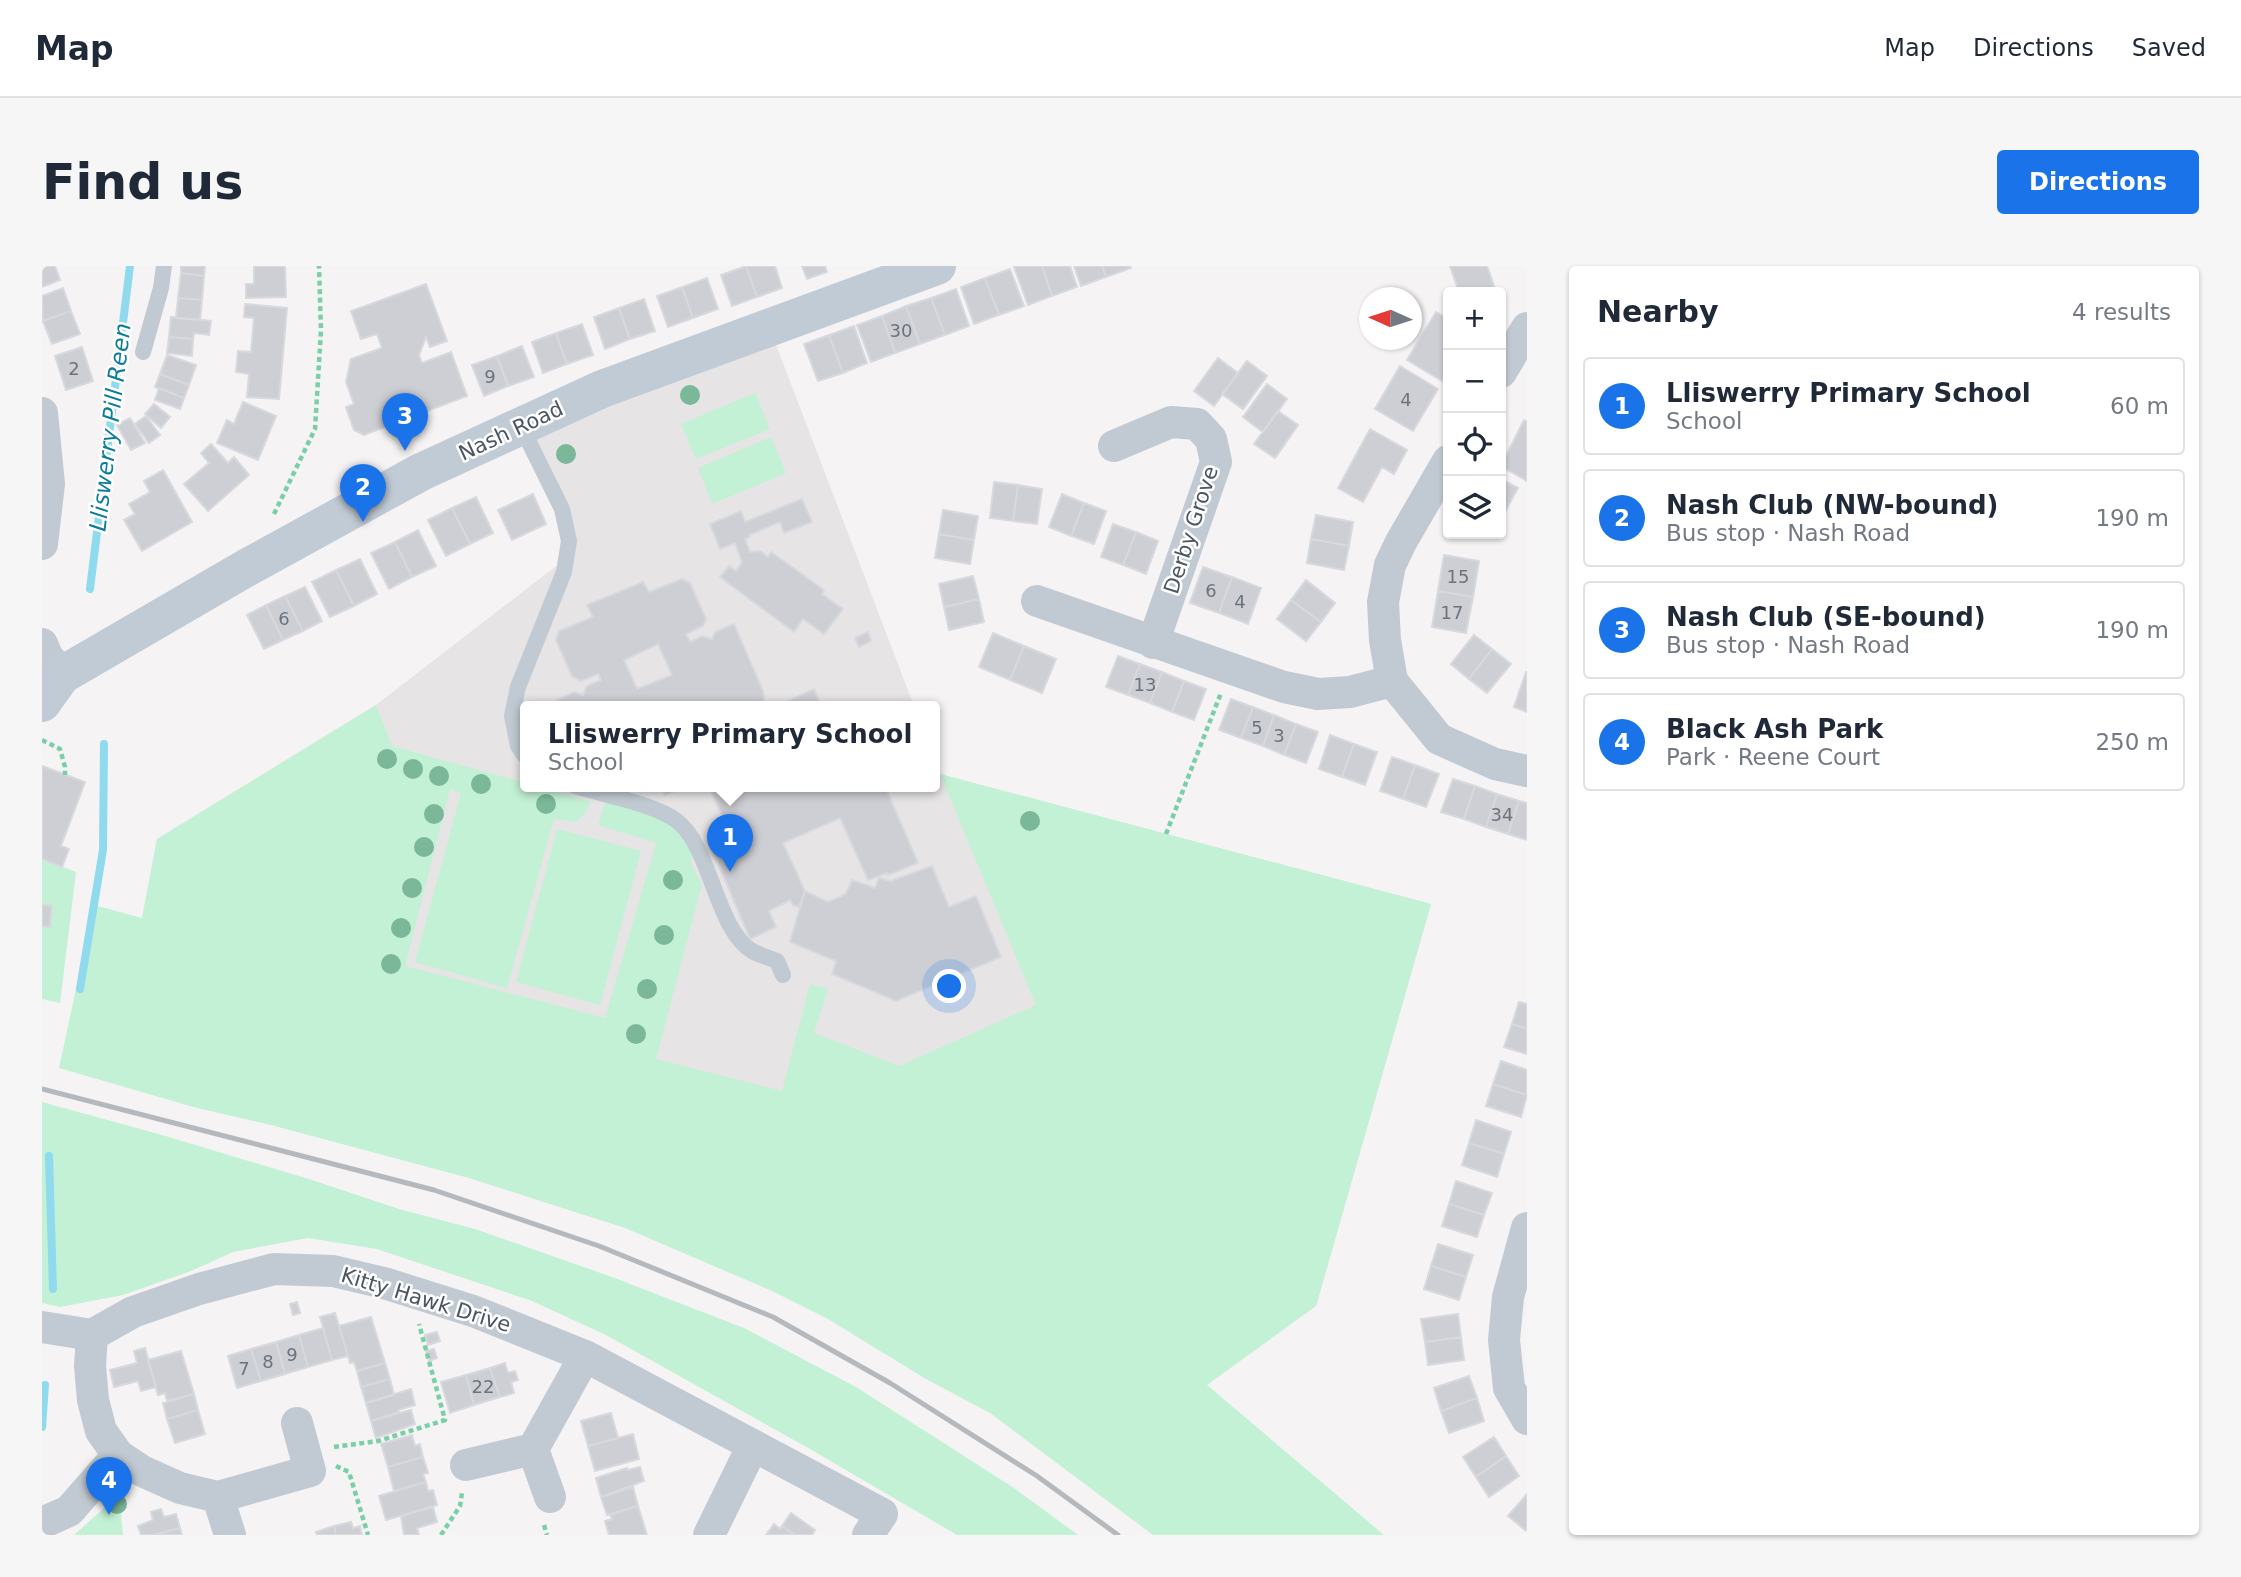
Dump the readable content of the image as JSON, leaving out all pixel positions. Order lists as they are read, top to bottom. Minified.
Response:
{"streets":{"street":["Nash Road","Derby Grove","Kitty Hawk Drive"]},"water":["Lliswerry Pill Reen"],"house_numbers":["30","2","9","4","15","6","4","17","6","13","5","3","34","9","8","7","22"],"north":"left","page":{"header":"Map","nav":["Map","Directions","Saved"],"buttons":"Directions","title":"Find us","heading":["Nearby","4 results"],"map_buttons":["+","−"],"list":[{"mark":"1","name":"Lliswerry Primary School","note":"School","value":"60 m"},{"mark":"2","name":"Nash Club (NW-bound)","note":"Bus stop · Nash Road","value":"190 m"},{"mark":"3","name":"Nash Club (SE-bound)","note":"Bus stop · Nash Road","value":"190 m"},{"mark":"4","name":"Black Ash Park","note":"Park · Reene Court","value":"250 m"}],"pins":["3","2","1","4"],"popup":["Lliswerry Primary School","School"]}}
